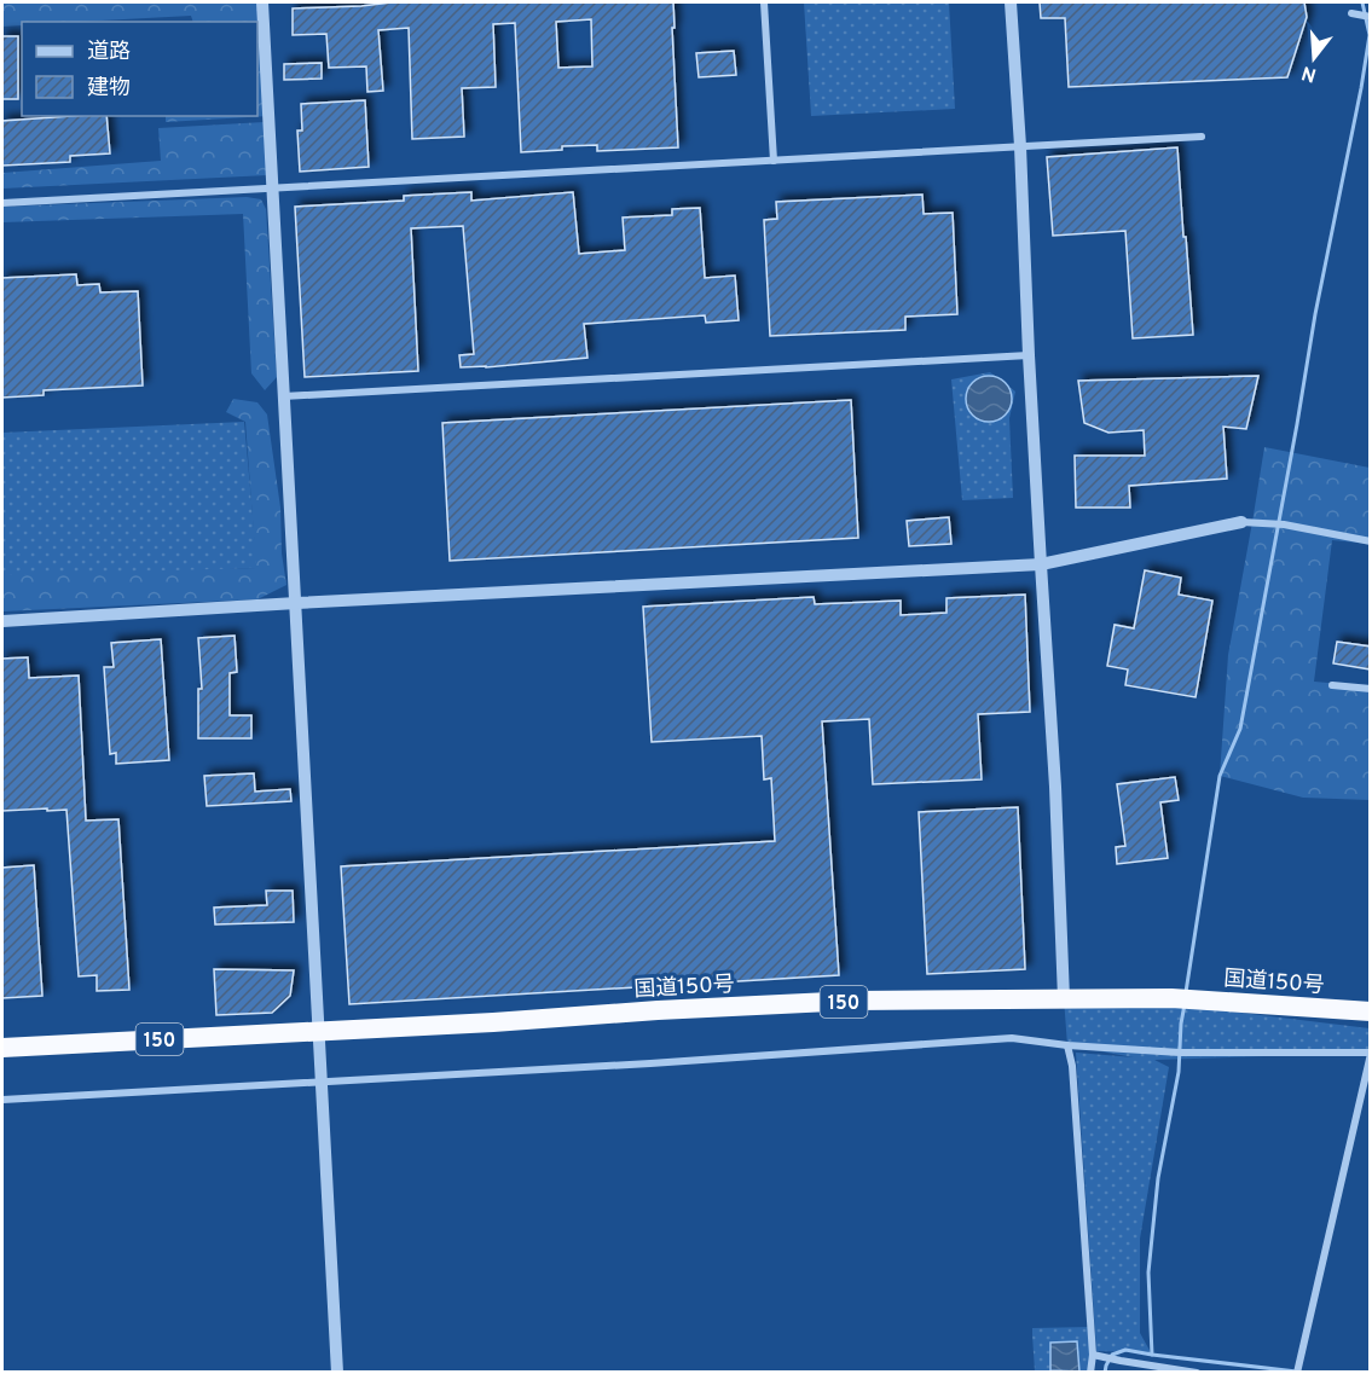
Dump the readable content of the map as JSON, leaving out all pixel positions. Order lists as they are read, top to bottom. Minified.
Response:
{"streets":{"highway":["国道150号","150"]},"legend":["道路","建物"],"north":"bottom"}
